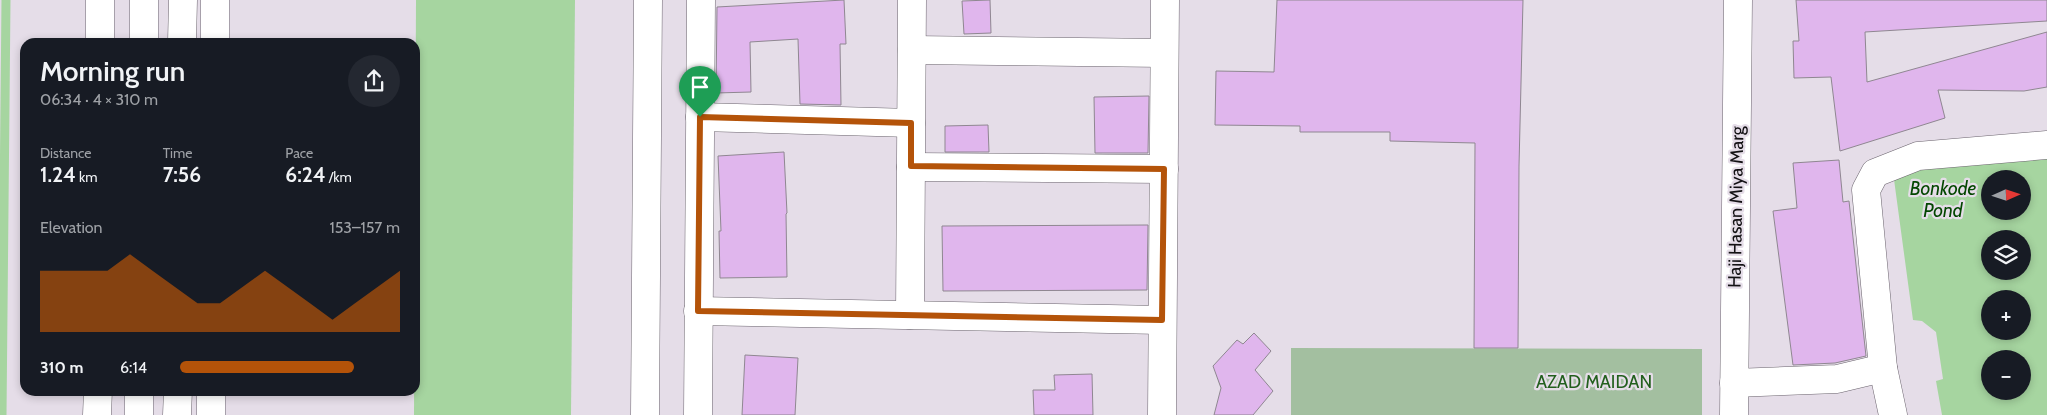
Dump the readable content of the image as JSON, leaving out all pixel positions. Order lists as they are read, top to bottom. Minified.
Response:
{"streets":{"street":["Haji Hasan Miya Marg"]},"water":["Bonkode Pond"],"parks":["AZAD MAIDAN"],"north":"right","page":{"heading":["Morning run","06:34 · 4 × 310 m"],"stats":[["Distance","1.24 km"],["Time","7:56"],["Pace","6:24 /km"]],"map_buttons":["+","−"],"chart":["Elevation","153–157 m"],"list":[{"name":"310 m","note":"6:14"}]}}
